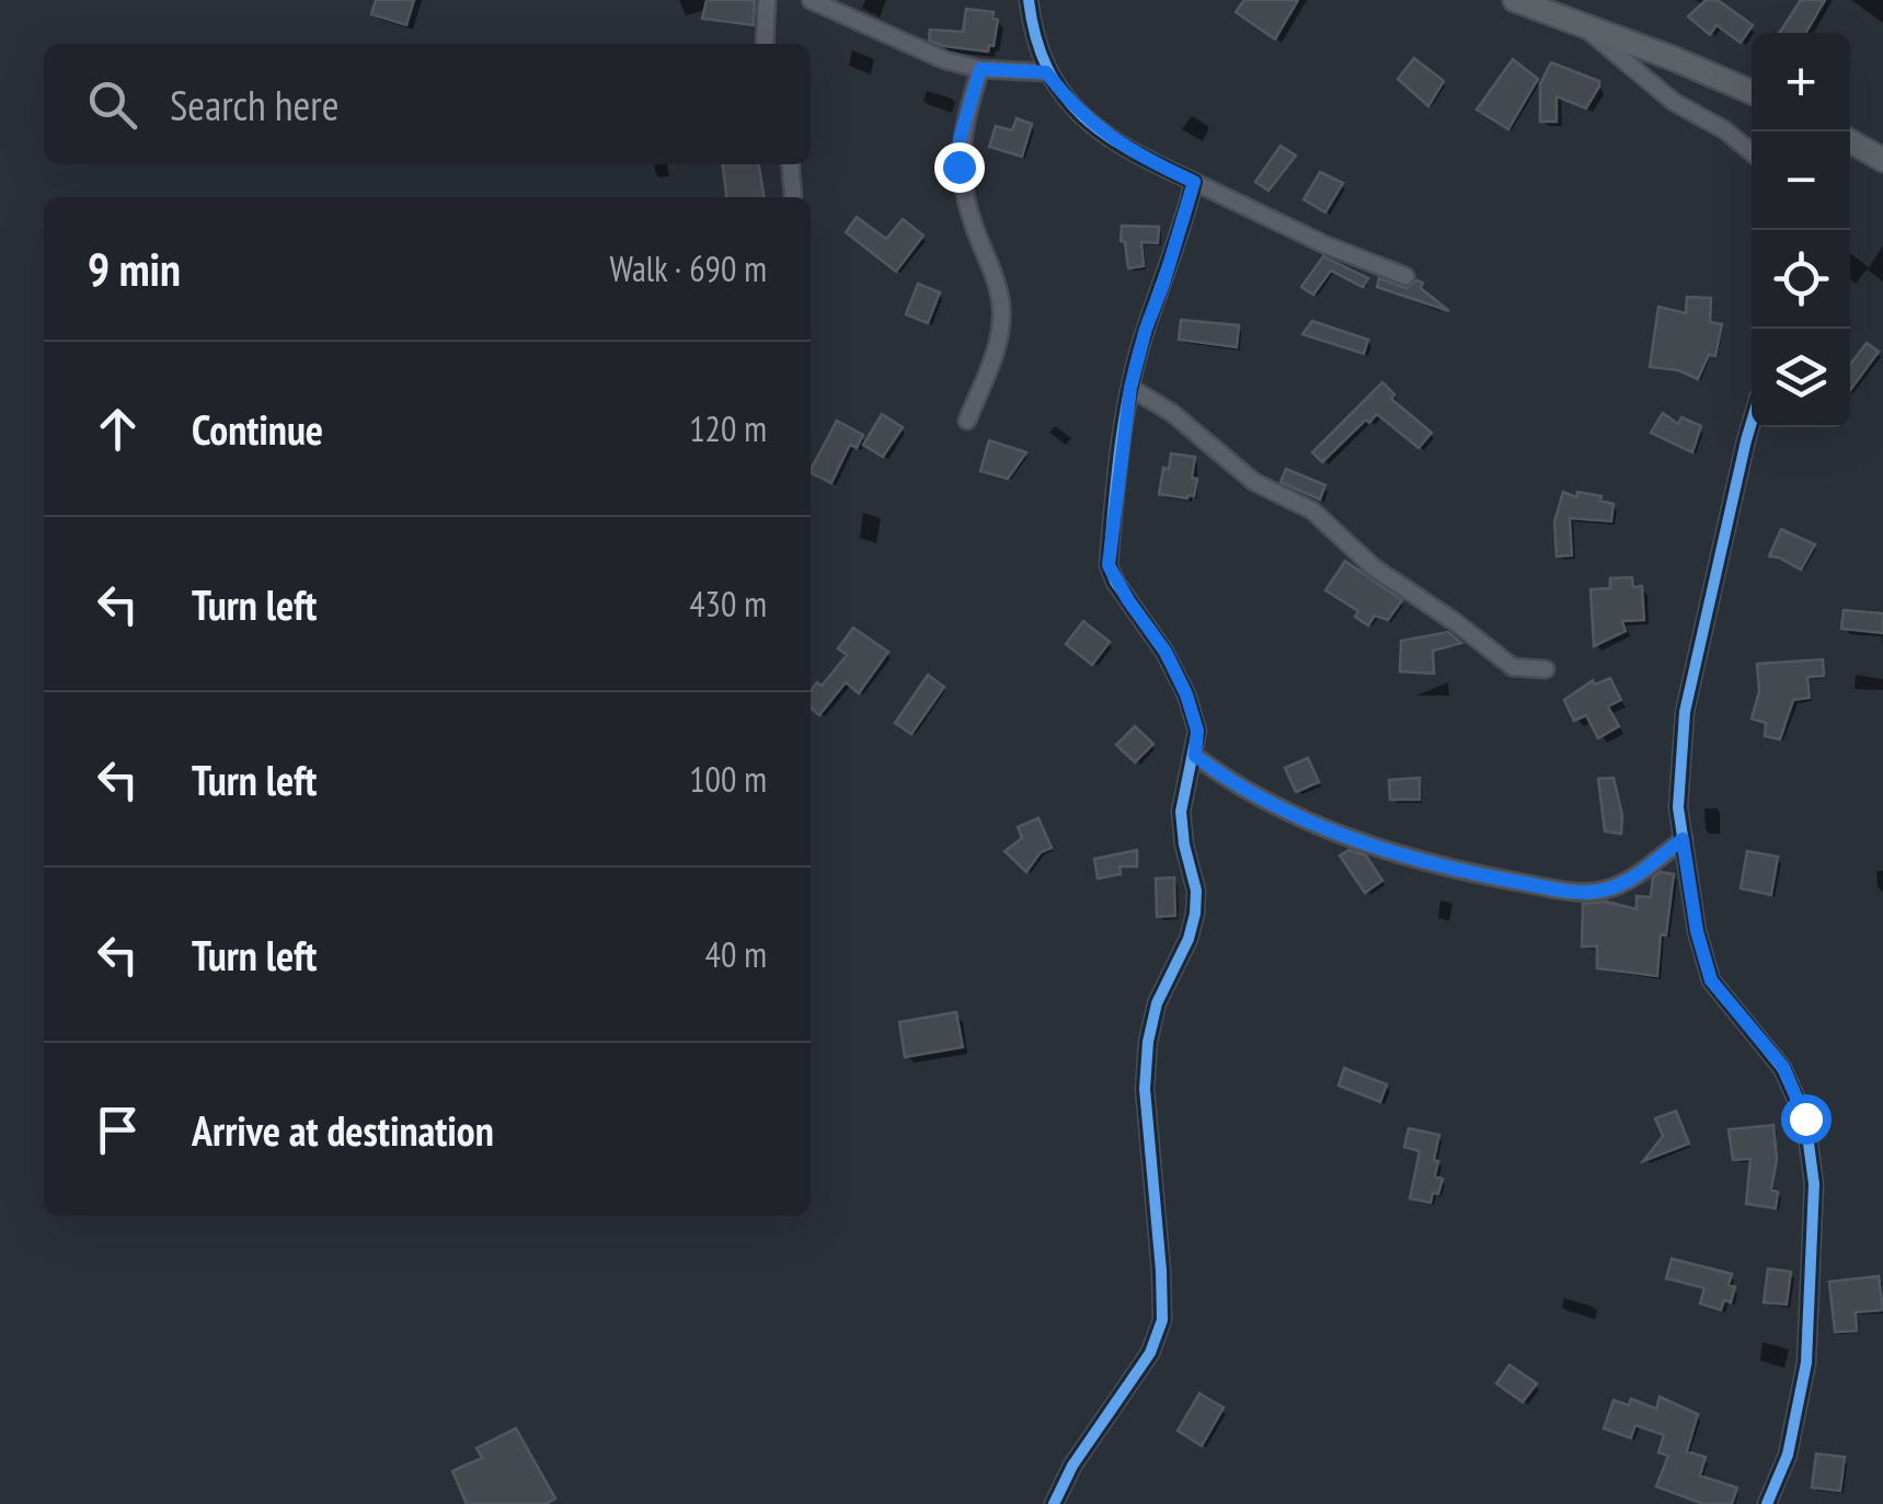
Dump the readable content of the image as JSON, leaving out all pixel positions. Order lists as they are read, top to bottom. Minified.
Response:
{"page":{"map_buttons":["+","−"],"search":"Search here","heading":["9 min","Walk · 690 m"],"list":[["Continue","120 m"],["Turn left","430 m"],["Turn left","100 m"],["Turn left","40 m"],"Arrive at destination"]}}
